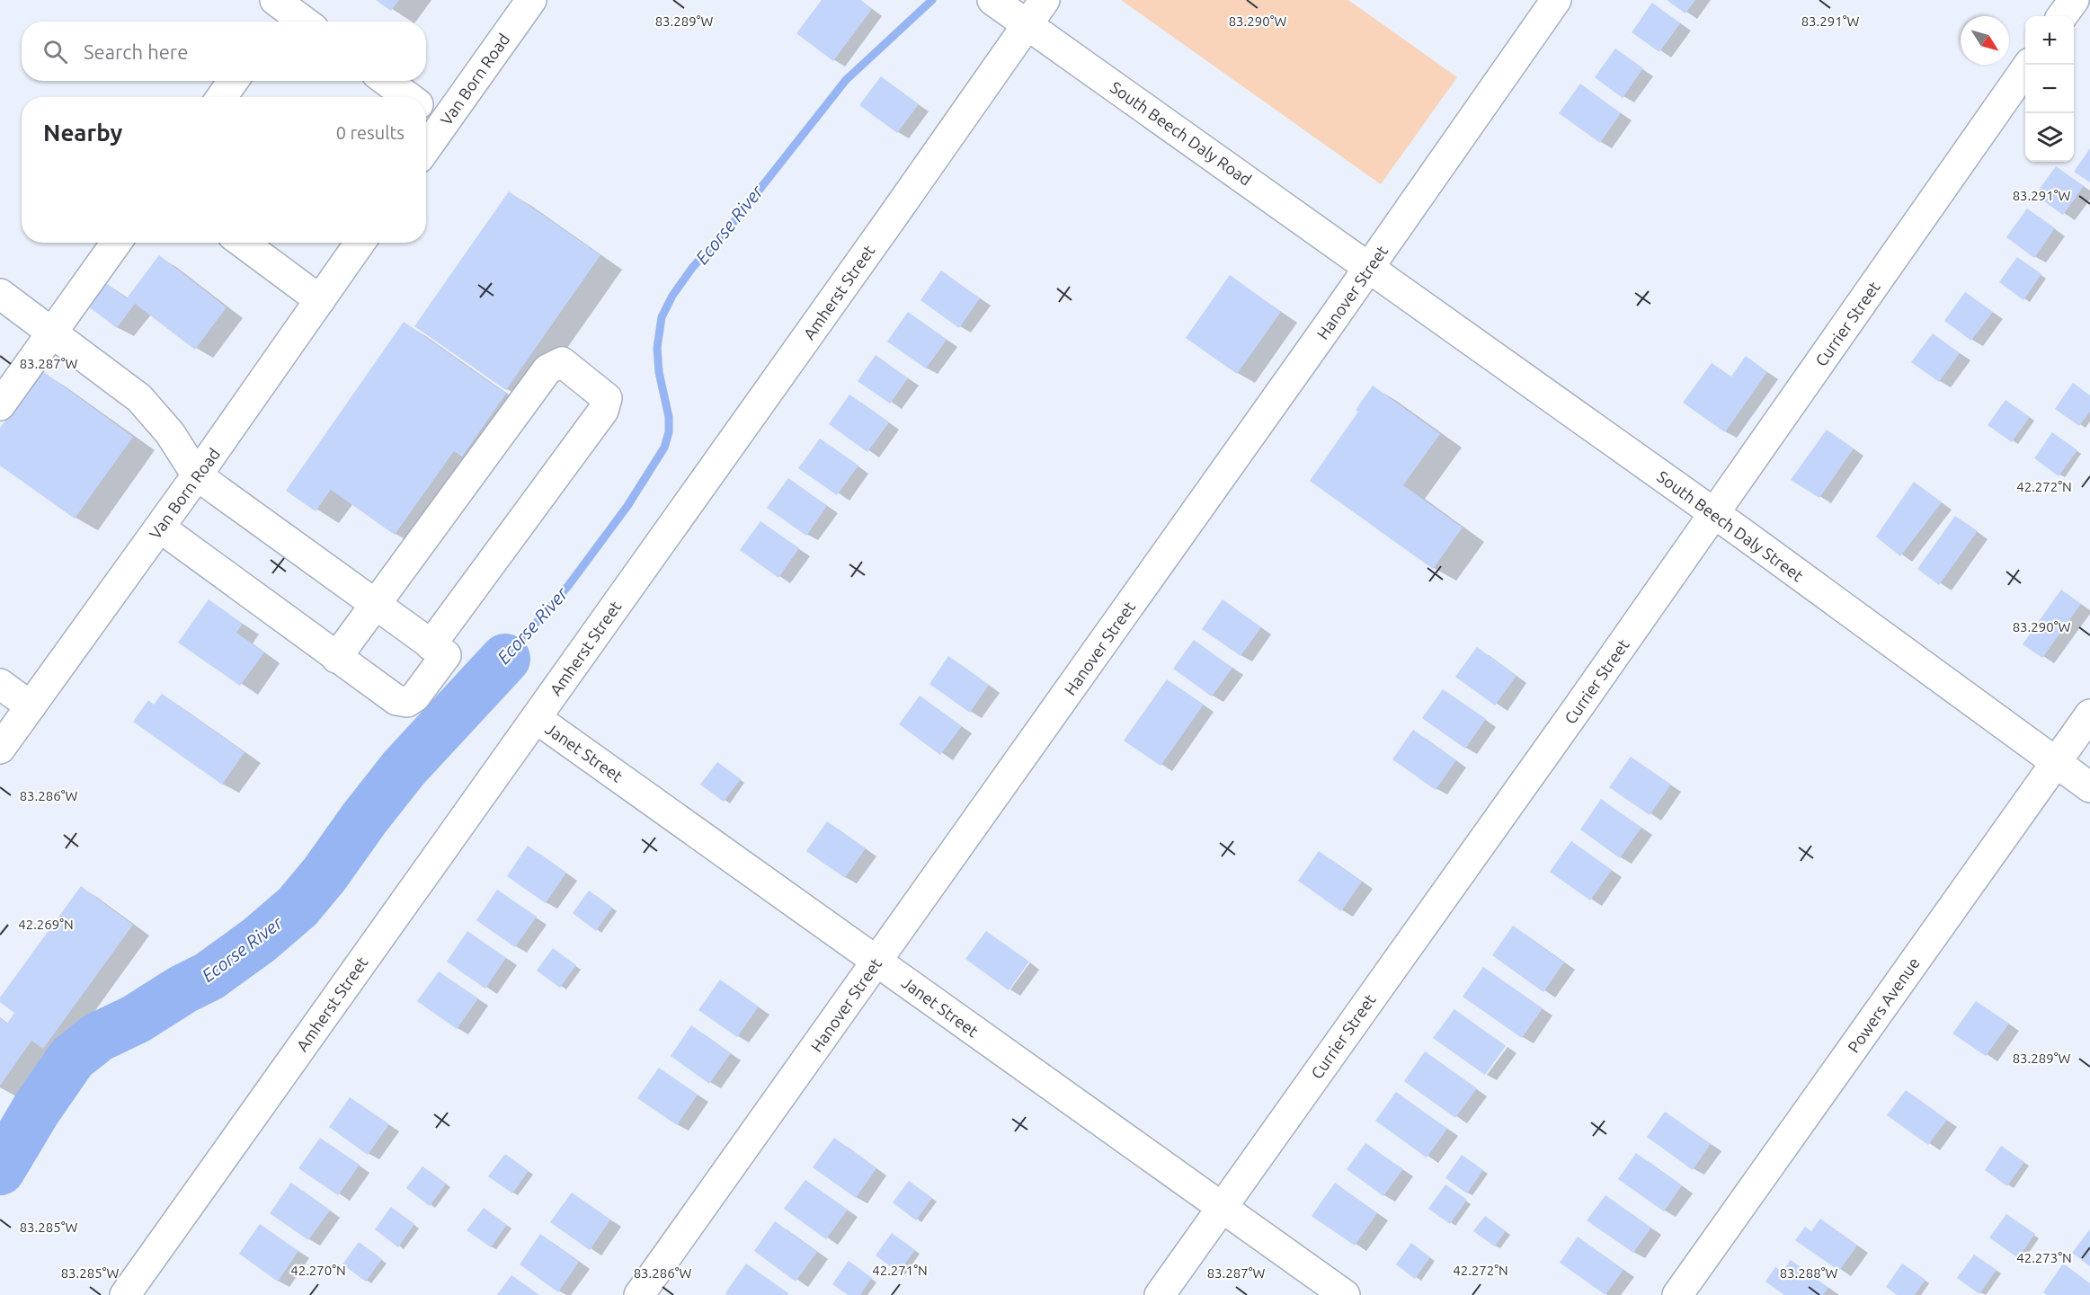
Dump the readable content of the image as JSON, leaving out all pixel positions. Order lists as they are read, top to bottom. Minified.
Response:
{"streets":{"street":["Van Born Road","South Beech Daly Road","Amherst Street","Hanover Street","Currier Street","South Beech Daly Street","Janet Street","Powers Avenue"]},"crossings":[["South Beech Daly Road","Amherst Street"],["South Beech Daly Road","Hanover Street"],["South Beech Daly Road","South Beech Daly Street"],["Amherst Street","Janet Street"],["Hanover Street","South Beech Daly Street"],["Hanover Street","Janet Street"],["Currier Street","South Beech Daly Street"],["Currier Street","Janet Street"],["South Beech Daly Street","Powers Avenue"]],"water":["Ecorse River"],"north":"bottom right","page":{"map_buttons":["+","−"],"search":"Search here","heading":["Nearby","0 results"]},"coordinates":["83.290°W","83.291°W","83.289°W","83.287°W","42.272°N","83.286°W","42.269°N","83.285°W","42.273°N","42.270°N","42.271°N","83.288°W"]}
